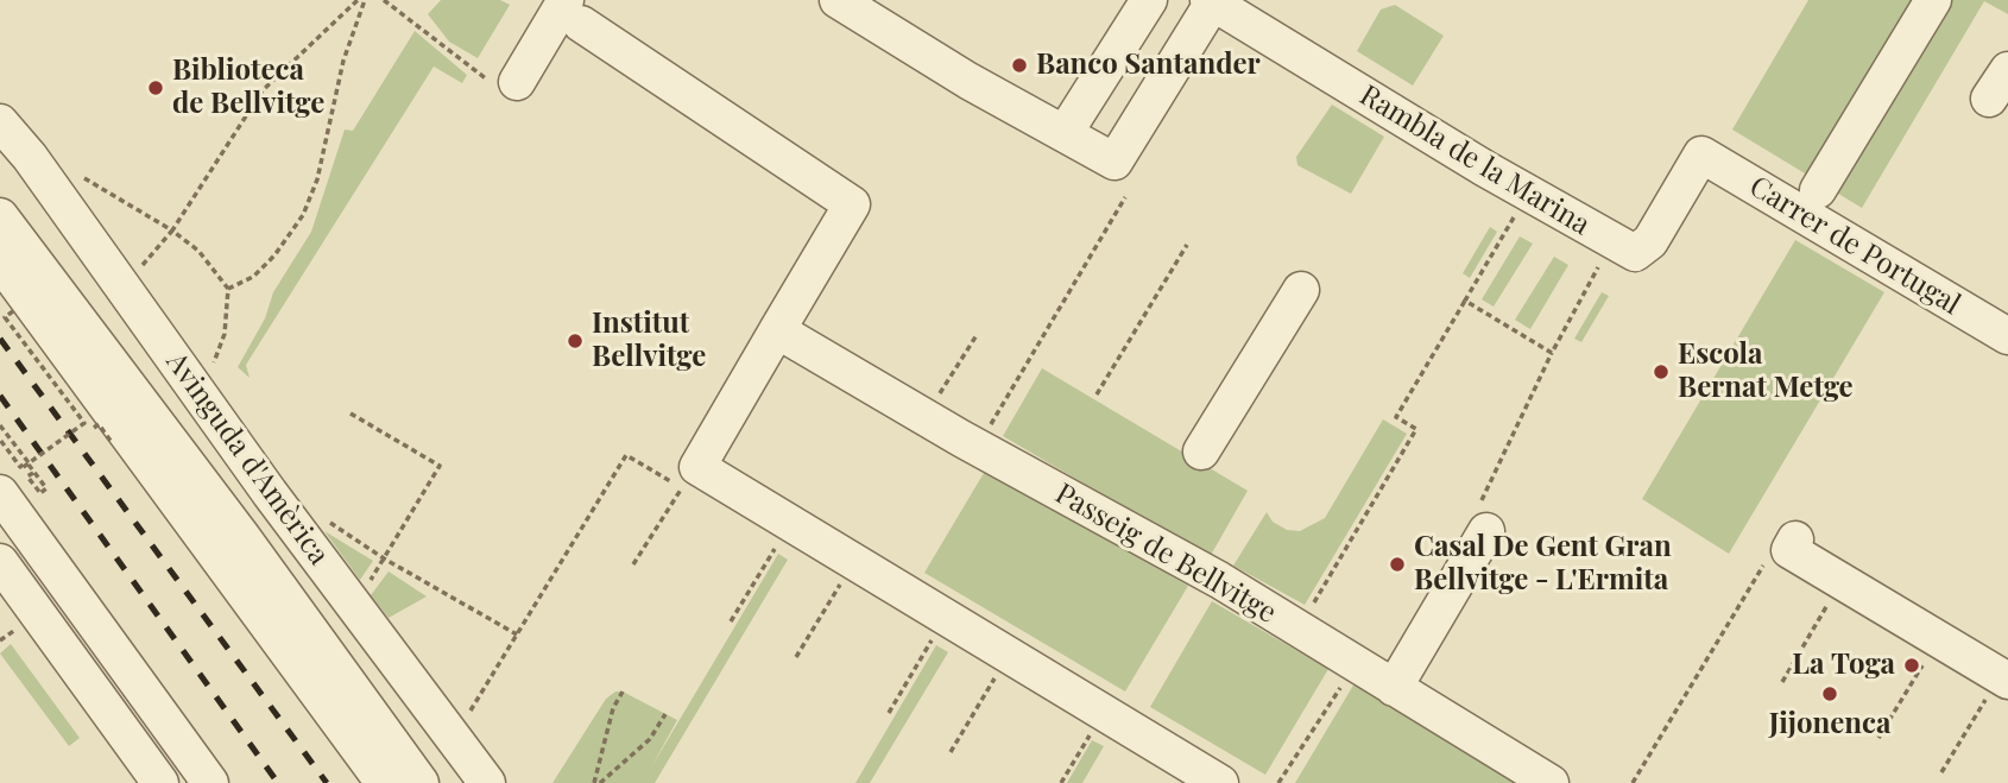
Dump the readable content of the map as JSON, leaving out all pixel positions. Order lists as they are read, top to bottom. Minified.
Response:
{"streets":{"street":["Rambla de la Marina","Carrer de Portugal","Avinguda d'Amèrica","Passeig de Bellvitge"]},"crossings":[["Rambla de la Marina","Carrer de Portugal"]],"places":["Banco Santander","Biblioteca de Bellvitge","Institut Bellvitge","Escola Bernat Metge","Casal De Gent Gran Bellvitge - L'Ermita","La Toga","Jijonenca"]}
